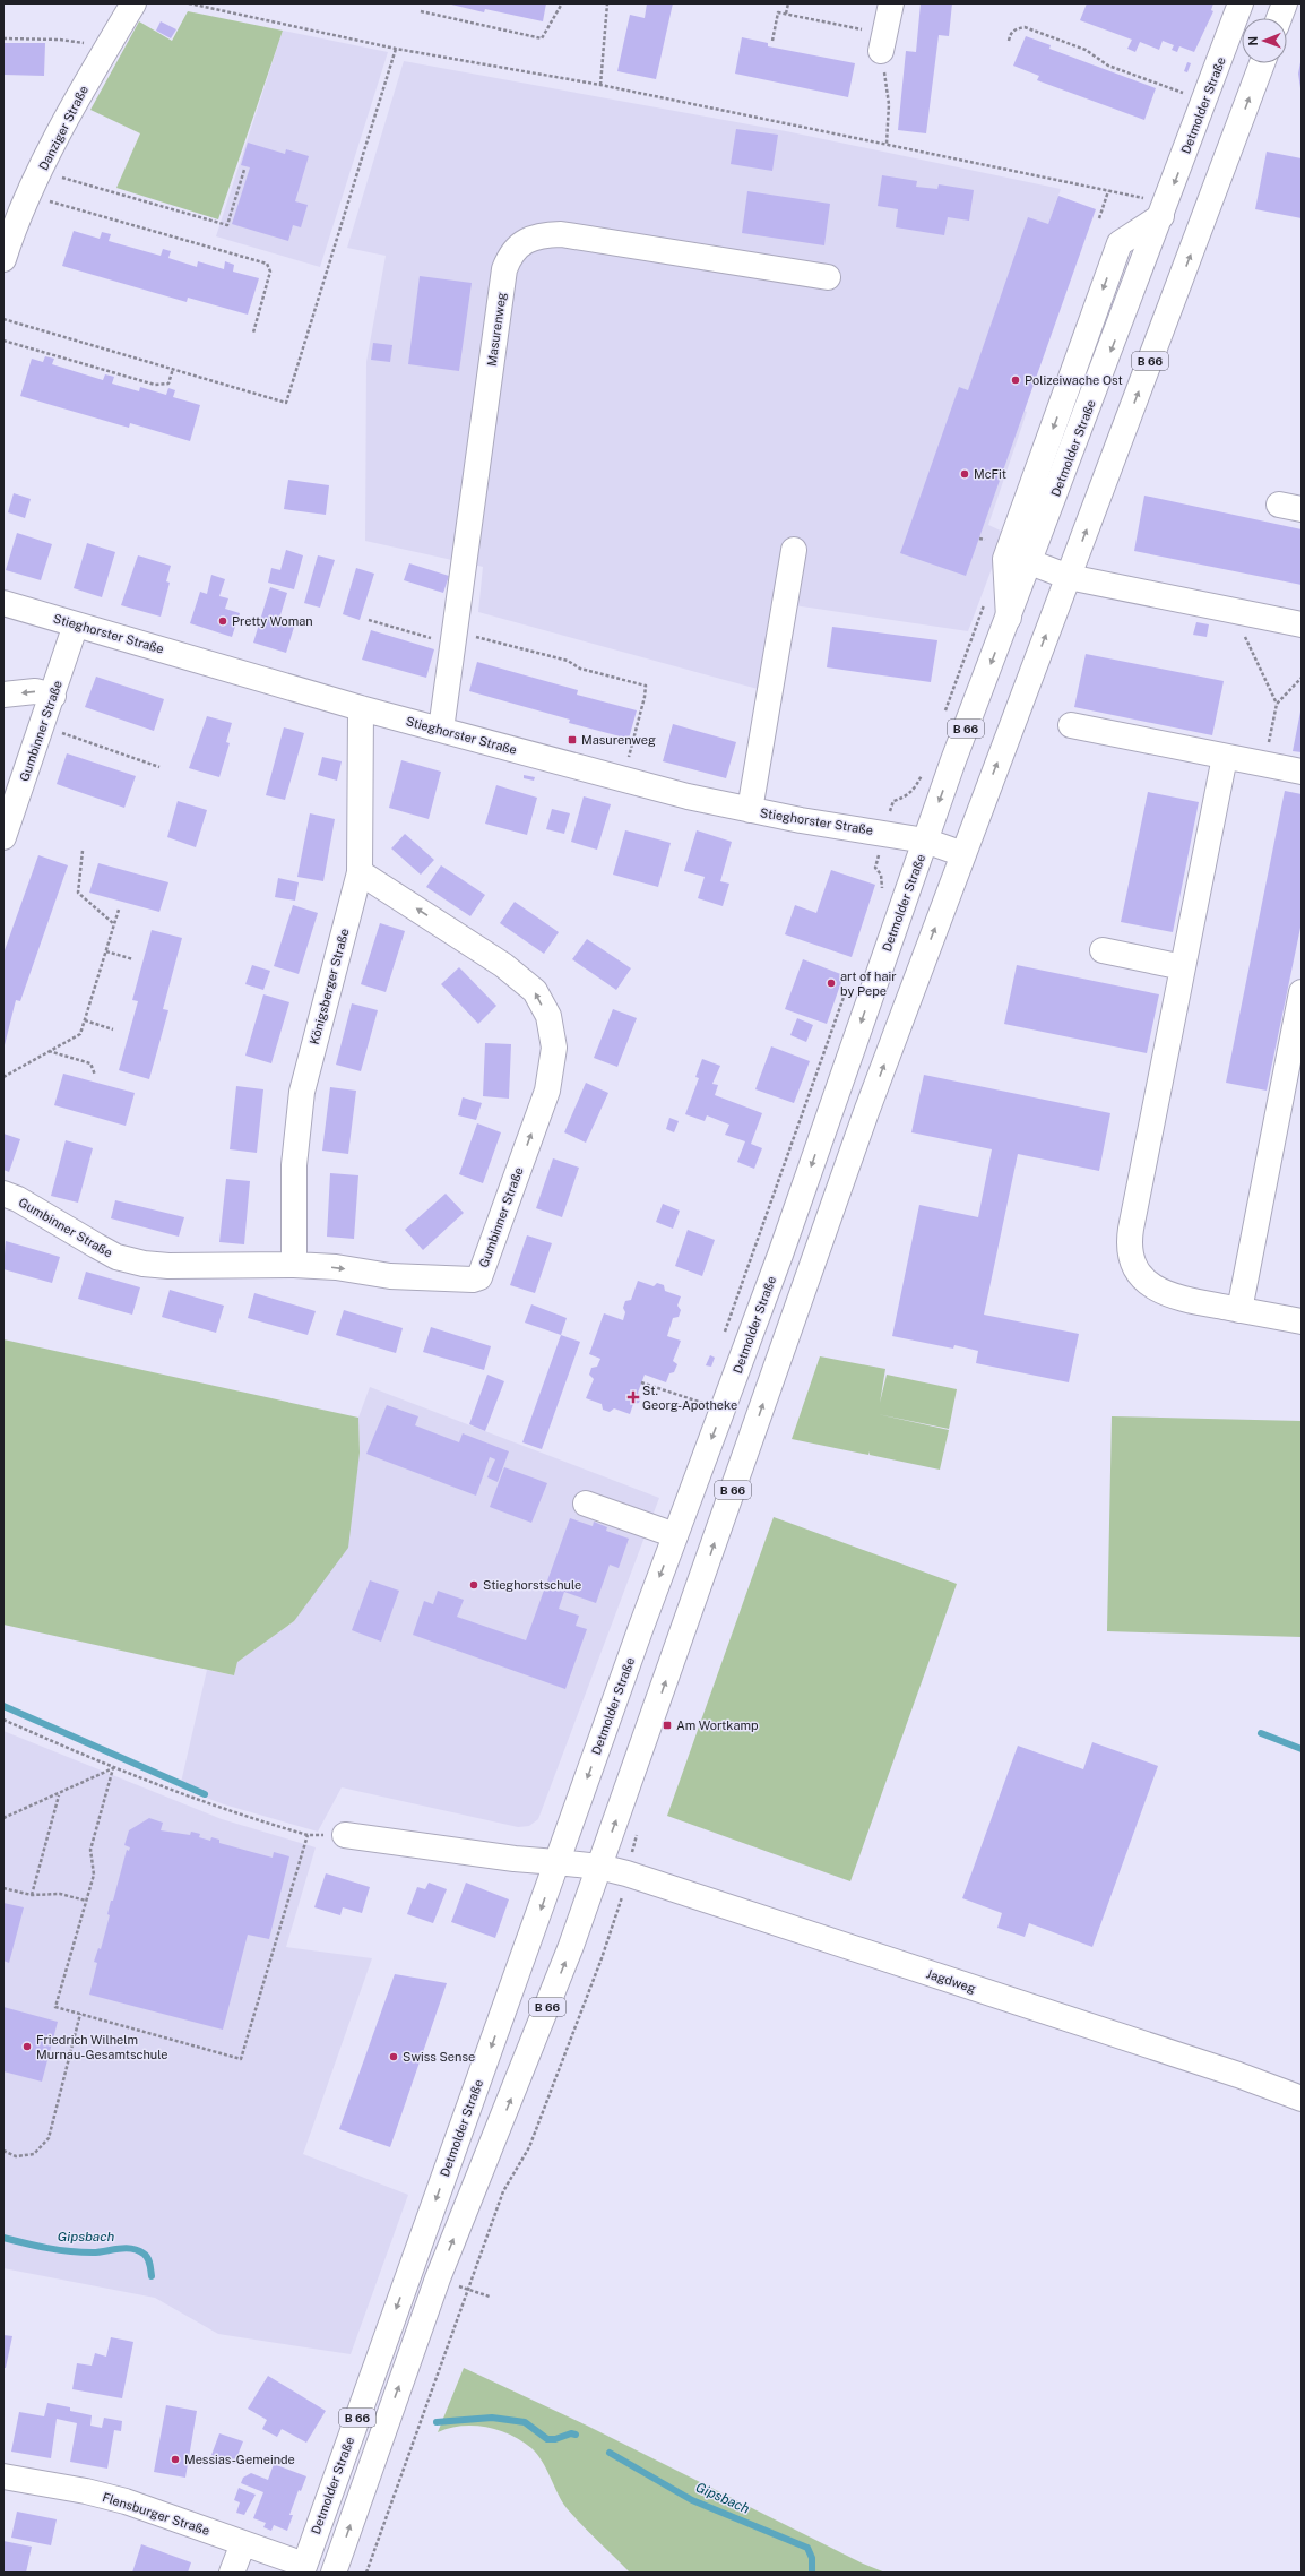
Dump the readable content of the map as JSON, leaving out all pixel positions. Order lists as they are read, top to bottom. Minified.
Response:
{"streets":{"main road":["Detmolder Straße","Danziger Straße","Masurenweg","B 66","Stieghorster Straße","Gumbinner Straße","Königsberger Straße","Jagdweg","Flensburger Straße"]},"crossings":[["Detmolder Straße","B 66"],["Detmolder Straße","Stieghorster Straße"],["Detmolder Straße","Jagdweg"],["Detmolder Straße","Flensburger Straße"],["Masurenweg","Stieghorster Straße"],["B 66","Jagdweg"],["Stieghorster Straße","Gumbinner Straße"],["Stieghorster Straße","Königsberger Straße"],["Gumbinner Straße","Königsberger Straße"]],"water":["Gipsbach"],"places":{"other":["Polizeiwache Ost","McFit","Pretty Woman","art of hair by Pepe","Stieghorstschule","Friedrich Wilhelm Murnau-Gesamtschule","Swiss Sense","Messias-Gemeinde"],"transit":["Masurenweg","Am Wortkamp"],"health":["St. Georg-Apotheke"]},"north":"left"}
